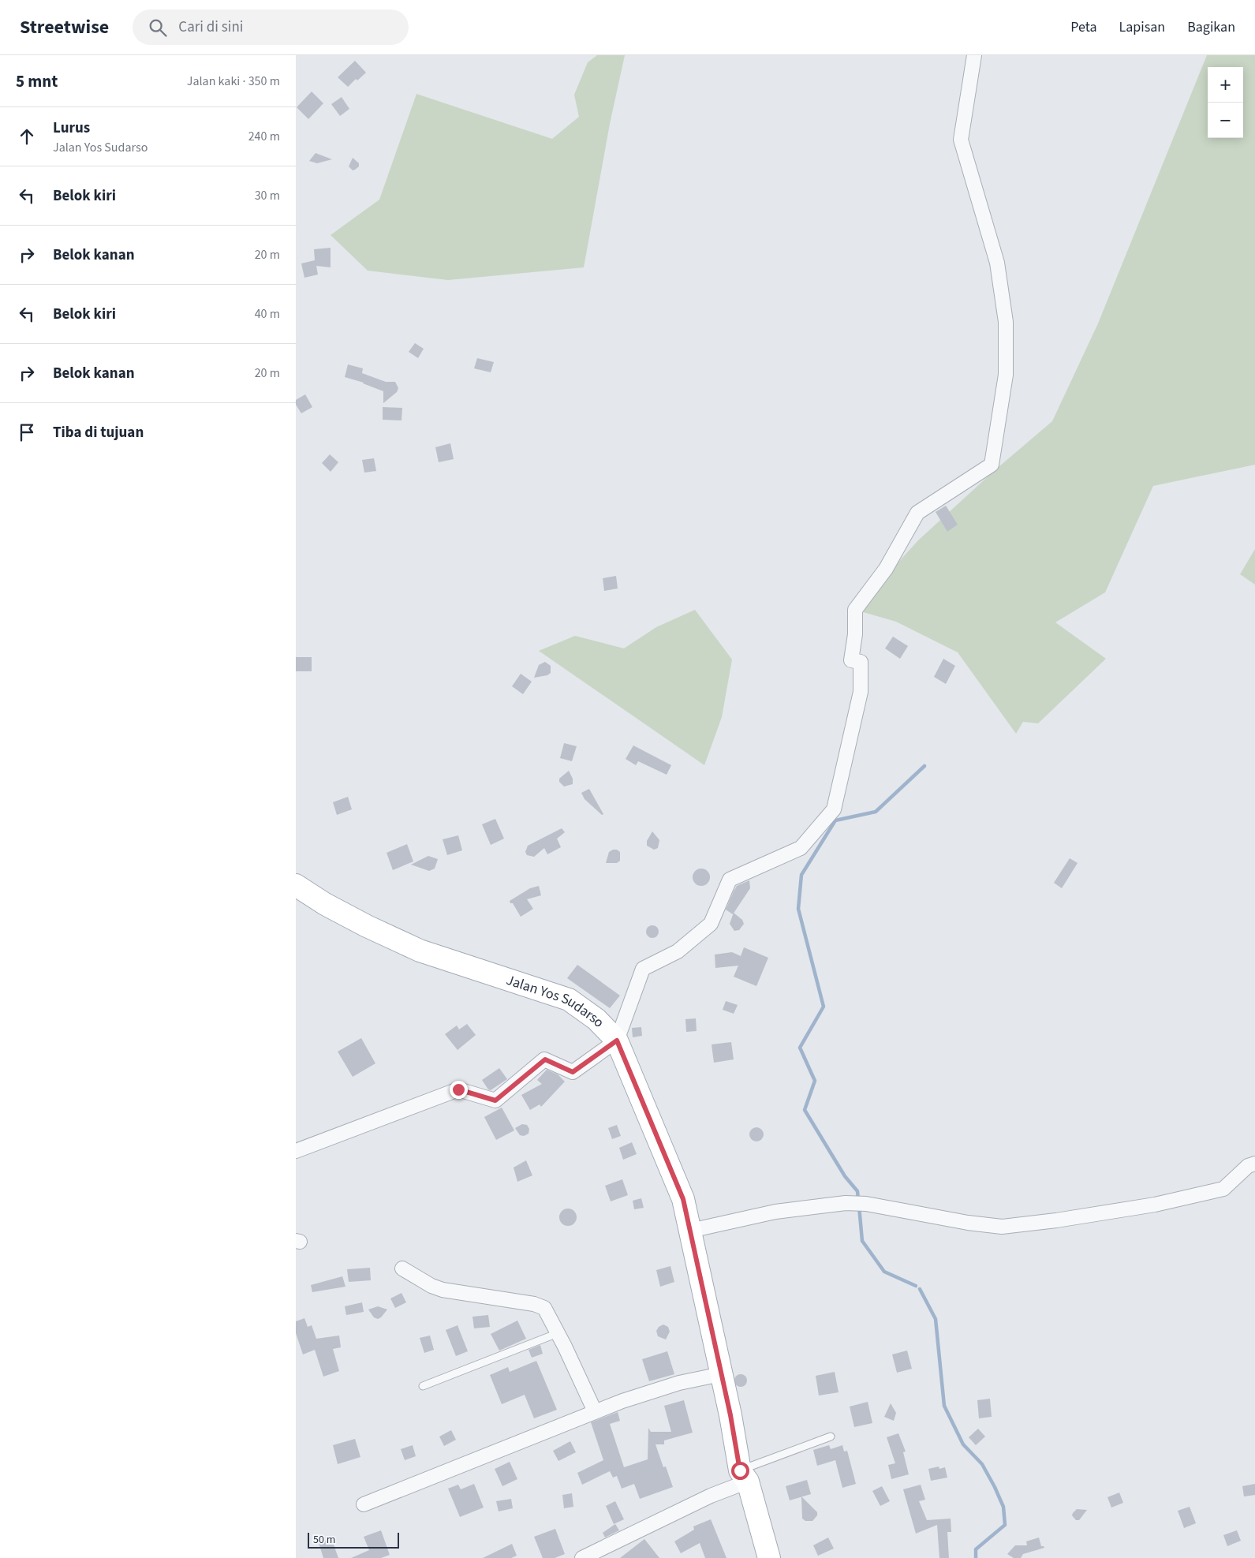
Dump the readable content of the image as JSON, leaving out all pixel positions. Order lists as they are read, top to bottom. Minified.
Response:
{"streets":{"main road":["Jalan Yos Sudarso"]},"scale_bar":"50 m","page":{"header":"Streetwise","search":"Cari di sini","nav":["Peta","Lapisan","Bagikan"],"heading":["5 mnt","Jalan kaki · 350 m"],"map_buttons":["+","−"],"list":[["Lurus","Jalan Yos Sudarso","240 m"],["Belok kiri","30 m"],["Belok kanan","20 m"],["Belok kiri","40 m"],["Belok kanan","20 m"],"Tiba di tujuan"],"scale":"50 m"}}
